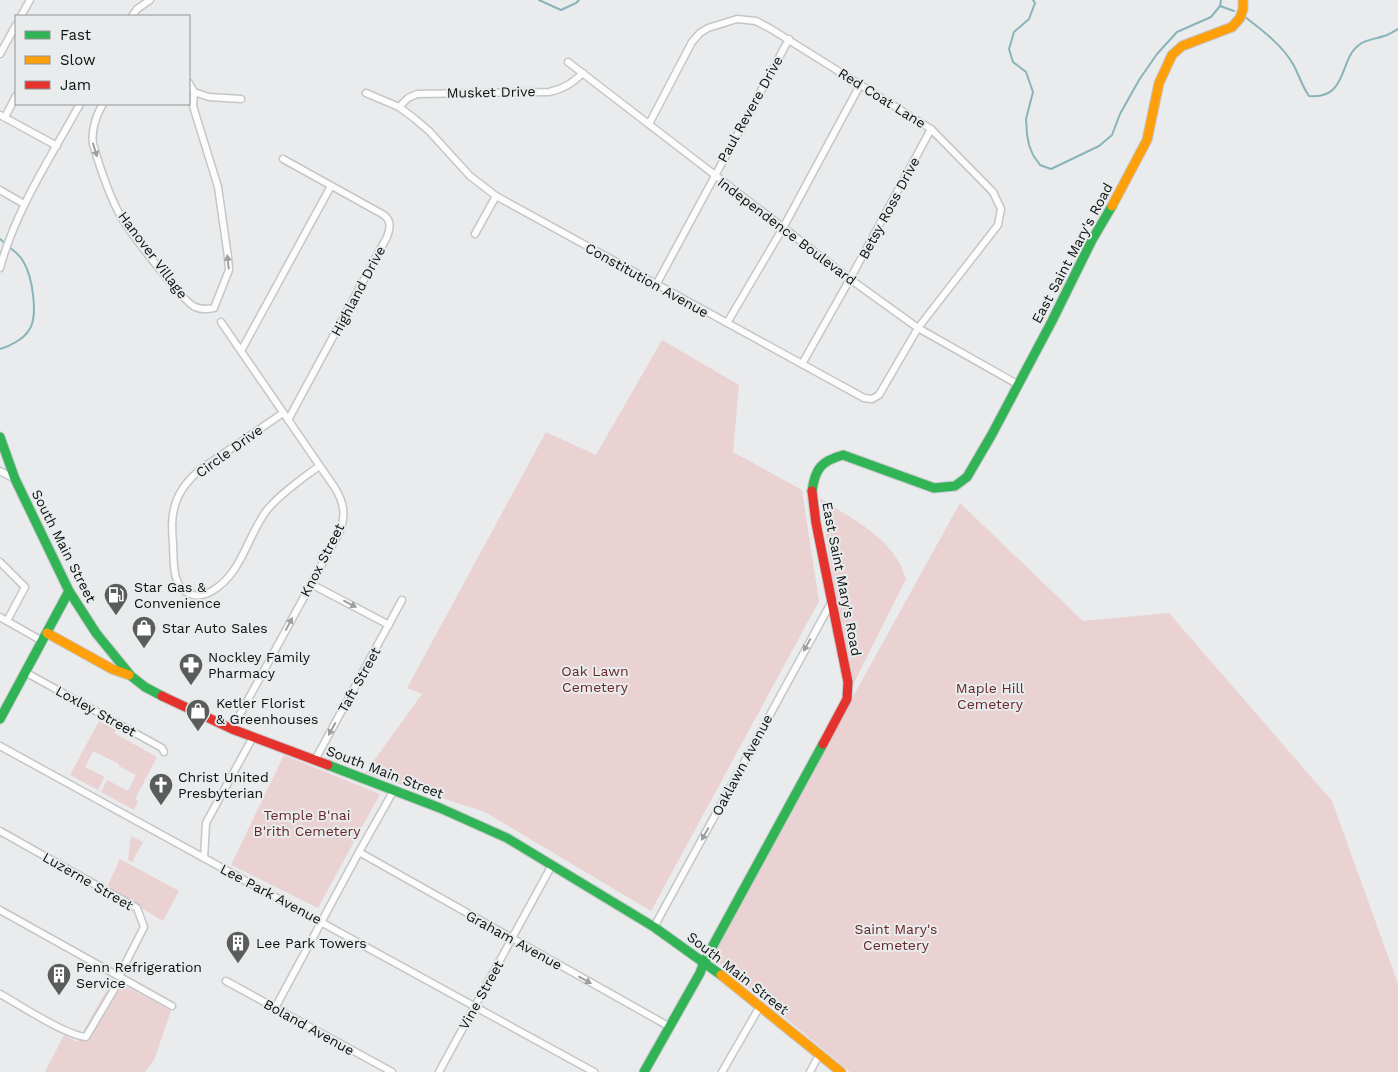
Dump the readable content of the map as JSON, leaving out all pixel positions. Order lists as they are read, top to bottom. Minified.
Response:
{"streets":{"street":["Musket Drive","Red Coat Lane","Paul Revere Drive","Betsy Ross Drive","Independence Boulevard","East Saint Mary's Road","Hanover Village","Constitution Avenue","Highland Drive","Circle Drive","South Main Street","Knox Street","Taft Street","Loxley Street","Oaklawn Avenue","Luzerne Street","Lee Park Avenue","Graham Avenue","Vine Street","Boland Avenue"]},"crossings":[["Musket Drive","Independence Boulevard"],["Musket Drive","Constitution Avenue"],["Red Coat Lane","Paul Revere Drive"],["Red Coat Lane","Betsy Ross Drive"],["Red Coat Lane","Independence Boulevard"],["Red Coat Lane","Constitution Avenue"],["Paul Revere Drive","Independence Boulevard"],["Paul Revere Drive","Constitution Avenue"],["Betsy Ross Drive","Independence Boulevard"],["Betsy Ross Drive","Constitution Avenue"],["Independence Boulevard","East Saint Mary's Road"],["Independence Boulevard","Constitution Avenue"],["East Saint Mary's Road","South Main Street"],["East Saint Mary's Road","Oaklawn Avenue"],["East Saint Mary's Road","Graham Avenue"],["Highland Drive","Knox Street"],["Circle Drive","Knox Street"],["South Main Street","Knox Street"],["South Main Street","Taft Street"],["South Main Street","Oaklawn Avenue"],["South Main Street","Vine Street"],["Lee Park Avenue","Vine Street"],["Graham Avenue","Vine Street"]],"one_way":["Taft Street","Oaklawn Avenue","Graham Avenue"],"parks":["Oak Lawn Cemetery","Maple Hill Cemetery","Temple B'nai B'rith Cemetery","Saint Mary's Cemetery"],"places":{"fuel station":["Star Gas & Convenience"],"shop":["Star Auto Sales","Ketler Florist & Greenhouses"],"pharmacy":["Nockley Family Pharmacy"],"church":["Christ United Presbyterian"],"building":["Lee Park Towers","Penn Refrigeration Service"]},"legend":["Fast","Slow","Jam"]}
